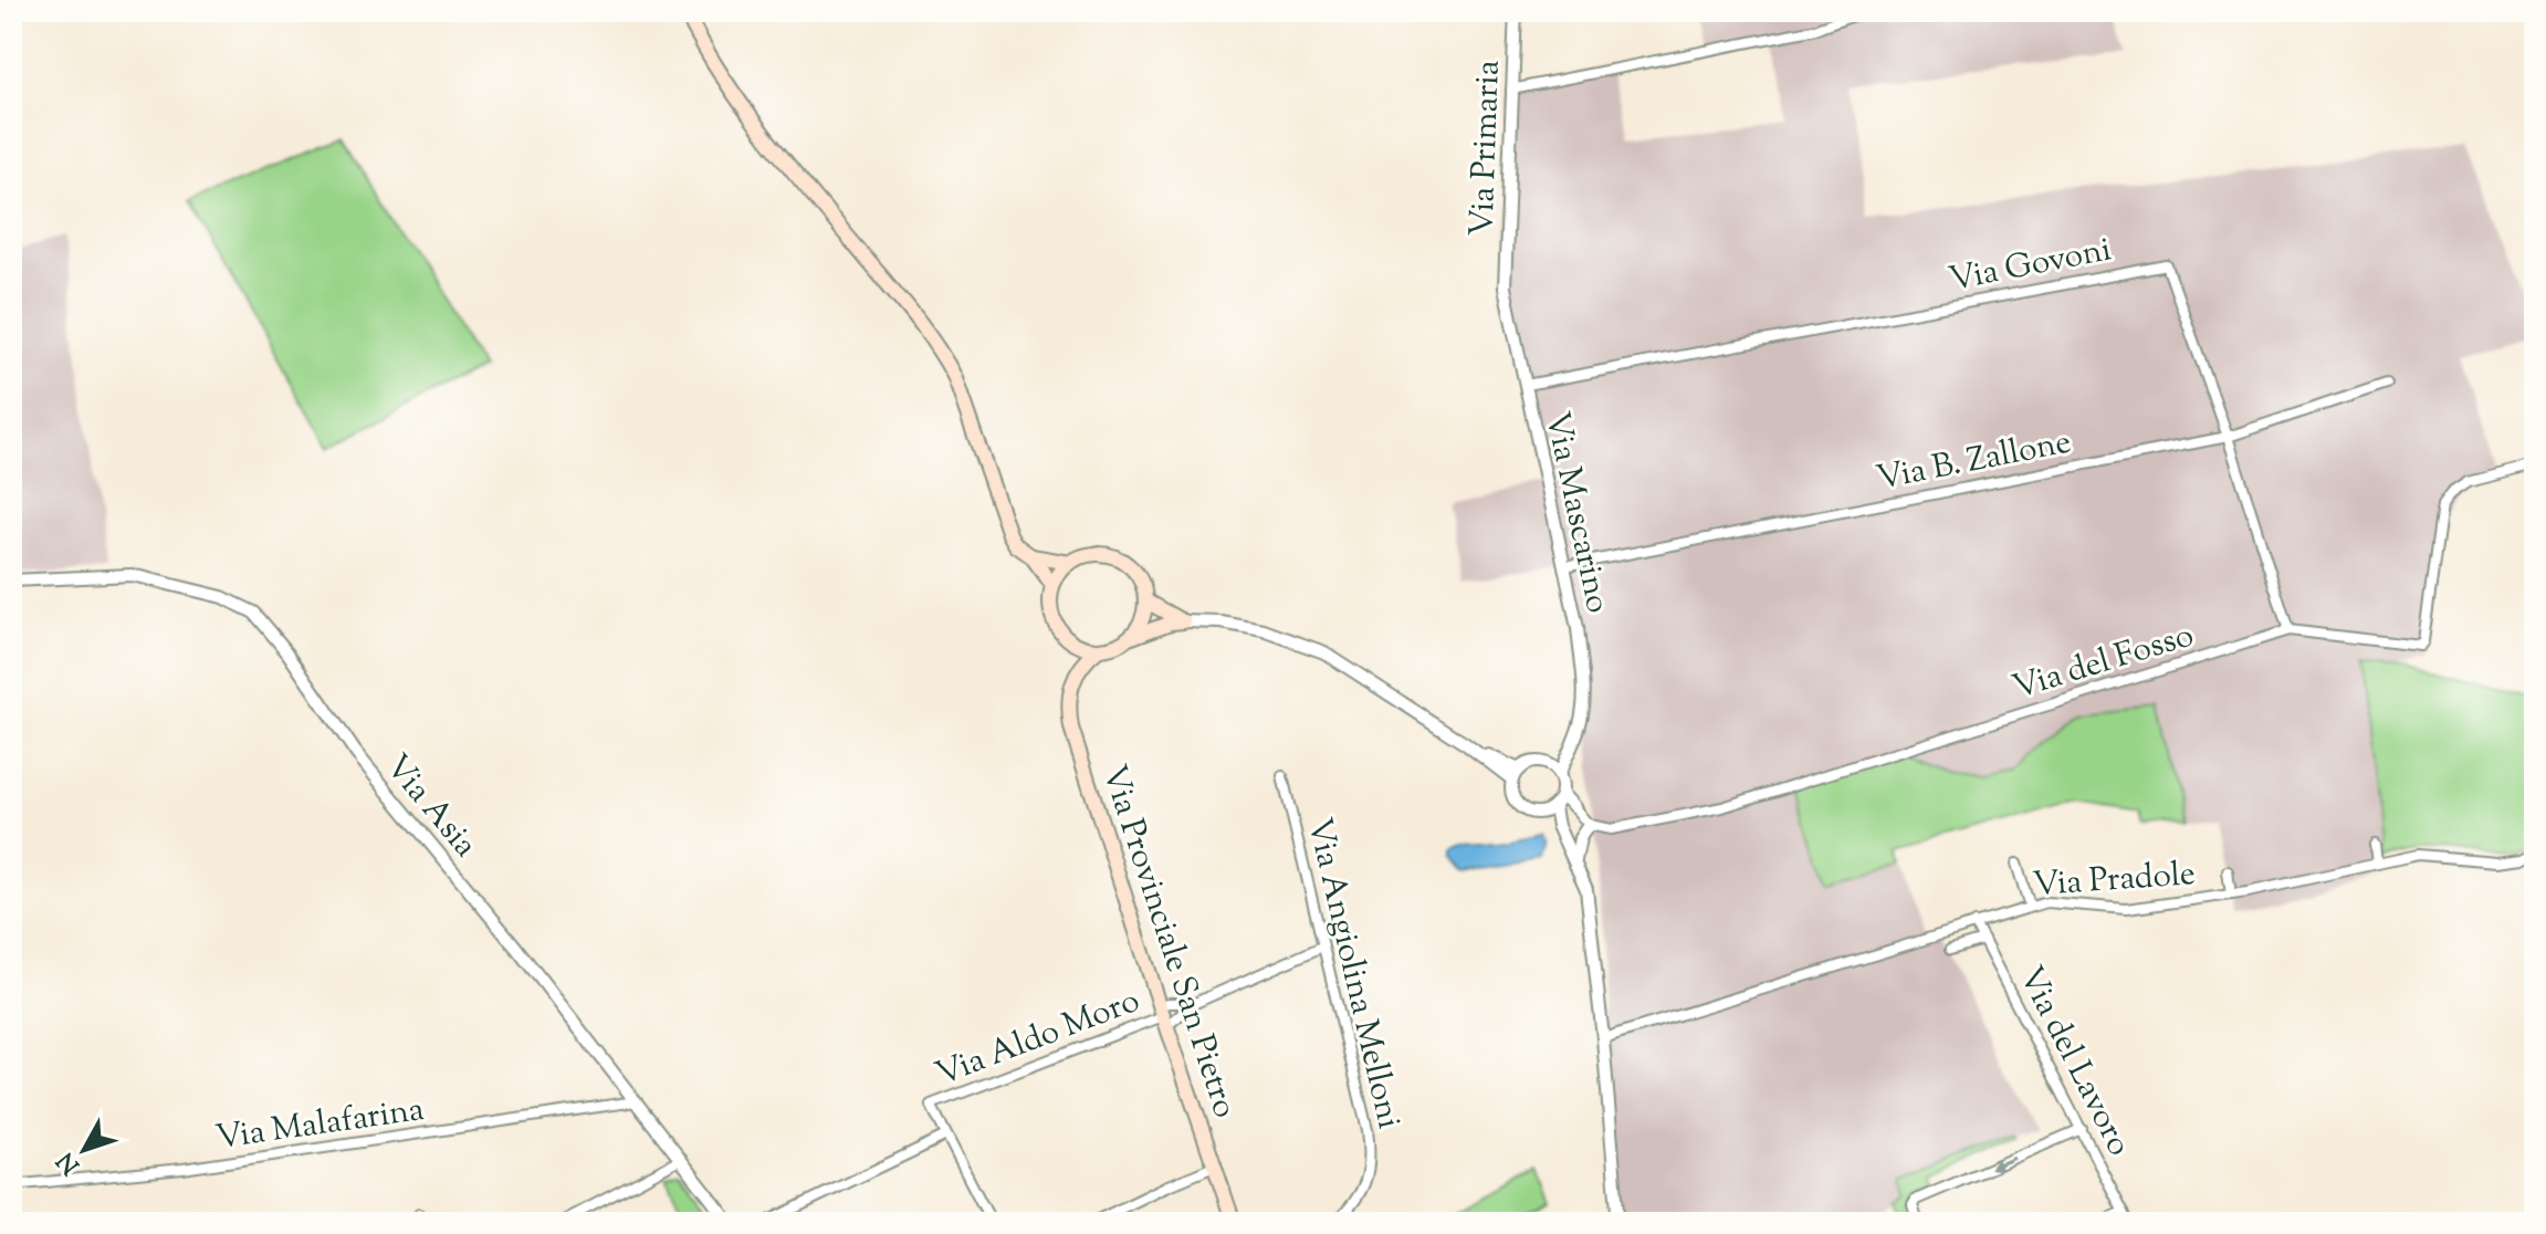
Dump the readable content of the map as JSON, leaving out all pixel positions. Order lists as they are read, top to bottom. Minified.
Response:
{"streets":{"main road":["Via Provinciale San Pietro"],"street":["Via Primaria","Via Govoni","Via B. Zallone","Via Mascarino","Via del Fosso","Via Asia","Via Pradole","Via Angiolina Melloni","Via Aldo Moro","Via del Lavoro","Via Malafarina"]},"crossings":[["Via Primaria","Via Mascarino"],["Via Govoni","Via B. Zallone"],["Via Govoni","Via Mascarino"],["Via Govoni","Via del Fosso"],["Via B. Zallone","Via Mascarino"],["Via Asia","Via Malafarina"],["Via Pradole","Via del Lavoro"],["Via Provinciale San Pietro","Via Aldo Moro"]],"north":"bottom left"}
